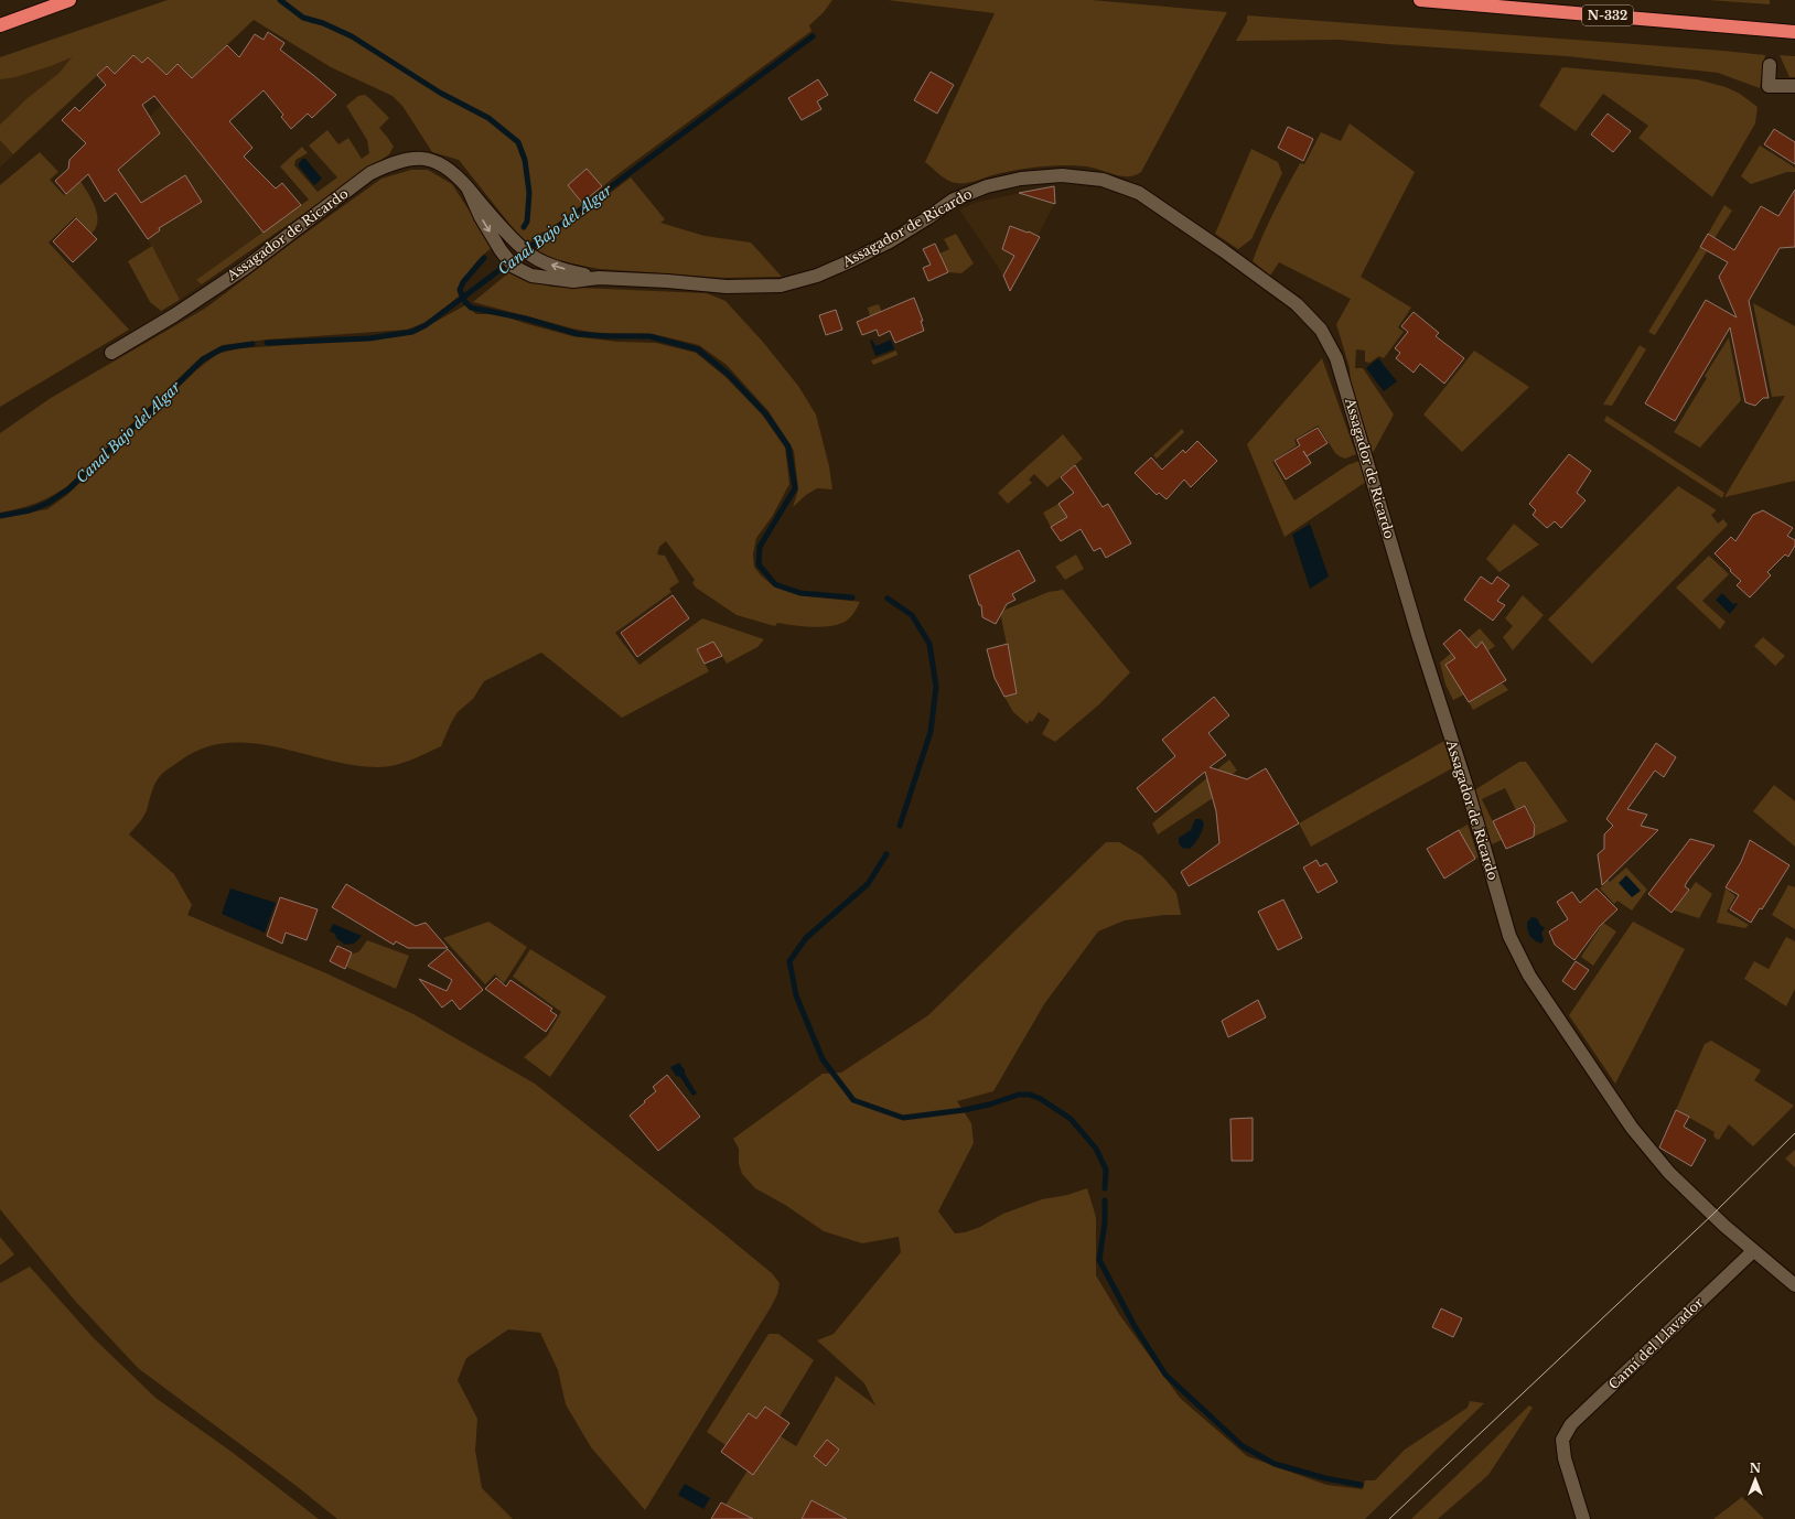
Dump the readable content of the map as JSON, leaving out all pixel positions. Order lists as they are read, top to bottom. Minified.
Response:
{"streets":{"highway":["N-332"],"street":["Assagador de Ricardo","Camí del Llavador"]},"crossings":[["Assagador de Ricardo","Camí del Llavador"]],"water":["Canal Bajo del Algar"],"north":"top"}
